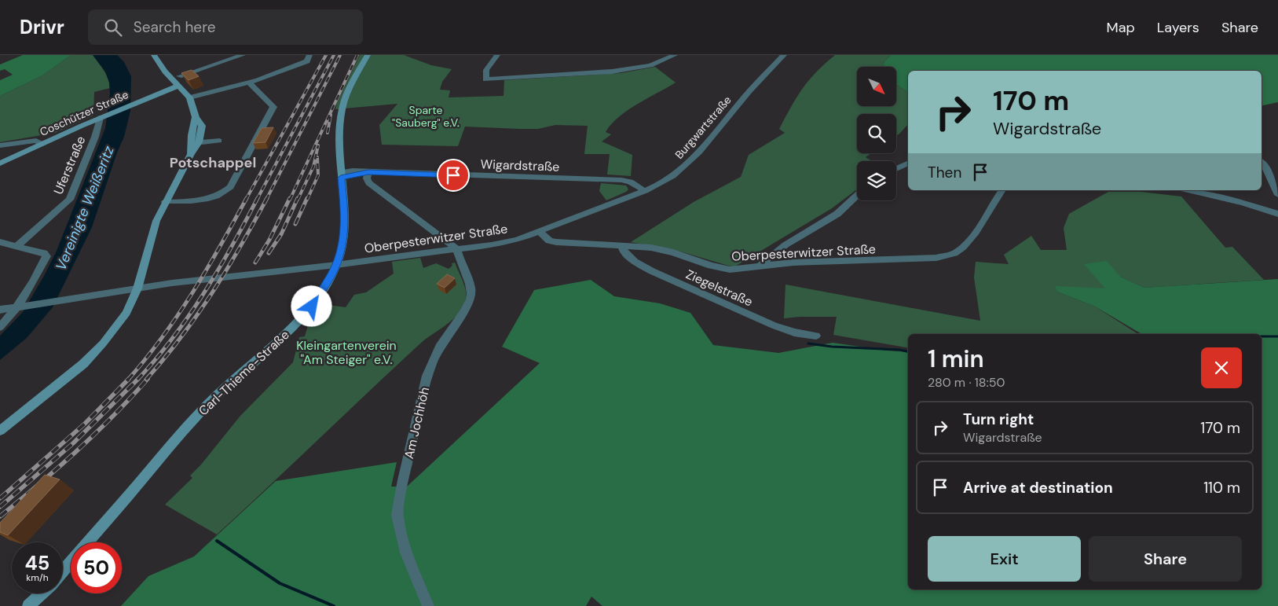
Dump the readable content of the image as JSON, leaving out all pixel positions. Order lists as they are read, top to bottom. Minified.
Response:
{"streets":{"street":["Coschützer Straße","Burgwartstraße","Uferstraße","Wigardstraße","Oberpesterwitzer Straße","Ziegelstraße","Carl-Thieme-Straße","Am Jochhöh"]},"crossings":[["Coschützer Straße","Uferstraße"],["Burgwartstraße","Wigardstraße"],["Burgwartstraße","Oberpesterwitzer Straße"],["Wigardstraße","Carl-Thieme-Straße"],["Oberpesterwitzer Straße","Ziegelstraße"],["Oberpesterwitzer Straße","Carl-Thieme-Straße"],["Oberpesterwitzer Straße","Am Jochhöh"]],"districts":["Potschappel"],"water":["Vereinigte Weißeritz"],"parks":["Sparte \"Sauberg\" e.V.","Kleingartenverein \"Am Steiger\" e.V."],"north":"bottom right","page":{"header":"Drivr","search":"Search here","nav":["Map","Layers","Share"],"turn":["170 m","Wigardstraße"],"then":"Then","heading":["1 min","280 m · 18:50"],"list":[{"name":"Turn right","note":"Wigardstraße","value":"170 m"},{"name":"Arrive at destination","value":"110 m"}],"buttons":["Exit","Share"],"speed":"45 km/h","limit":"50"}}
